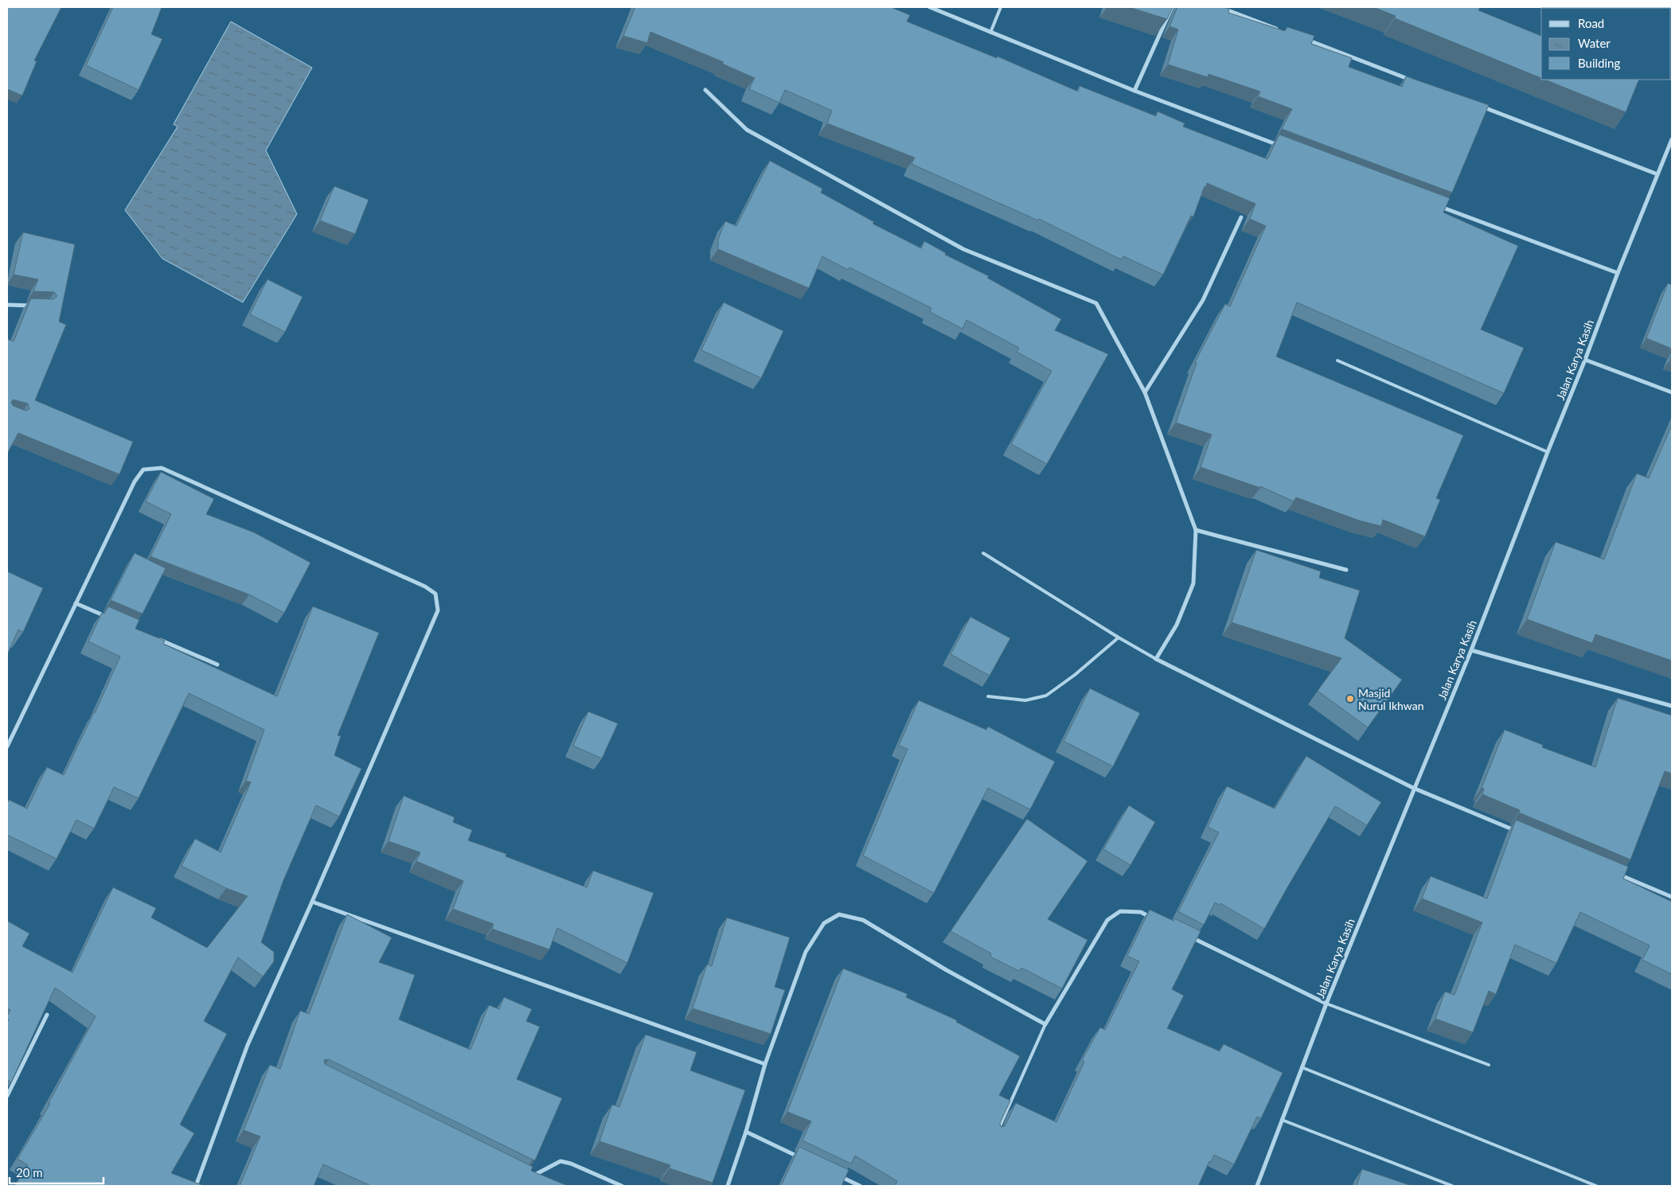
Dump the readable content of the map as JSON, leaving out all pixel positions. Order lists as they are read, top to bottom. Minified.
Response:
{"streets":{"street":["Jalan Karya Kasih"]},"places":["Masjid Nurul Ikhwan"],"legend":["Road","Water","Building"],"scale_bar":"20 m"}
